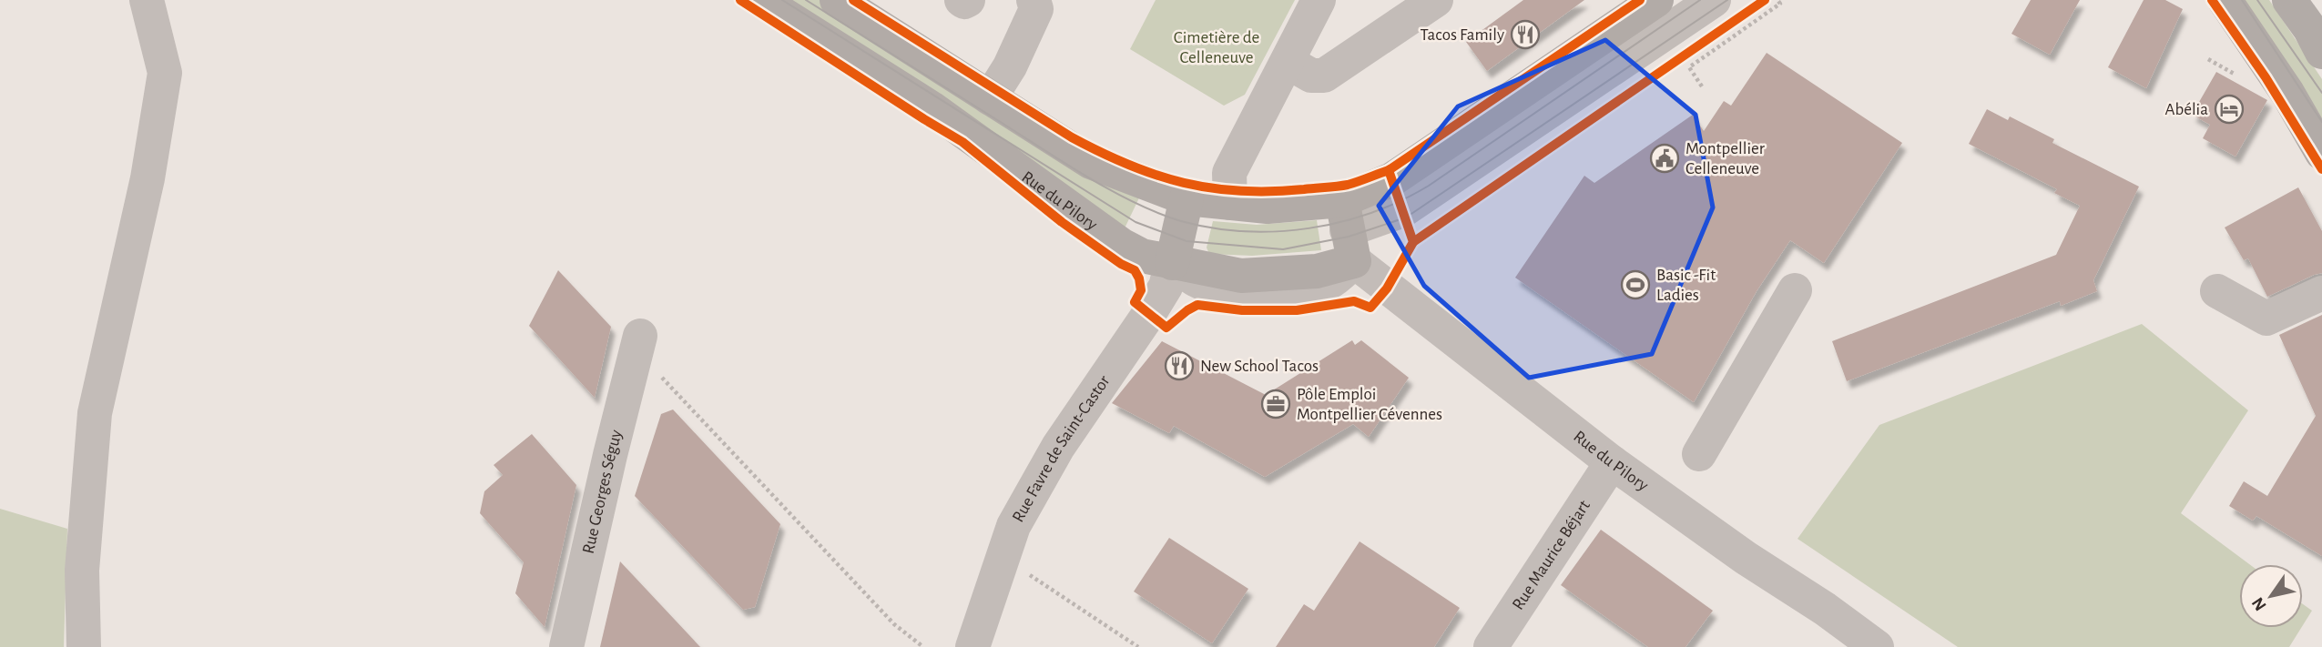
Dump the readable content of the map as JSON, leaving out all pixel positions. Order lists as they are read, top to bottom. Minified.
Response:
{"streets":{"main road":["Rue du Pilory"],"street":["Rue Favre de Saint-Castor","Rue Georges Séguy","Rue Maurice Béjart"]},"crossings":[["Rue du Pilory","Rue Favre de Saint-Castor"],["Rue du Pilory","Rue Maurice Béjart"]],"parks":["Cimetière de Celleneuve"],"places":{"restaurant":["Tacos Family","New School Tacos"],"hotel":["Abélia"],"public building":["Montpellier Celleneuve"],"sports":["Basic -Fit Ladies"],"office":["Pôle Emploi Montpellier Cévennes"]},"north":"bottom left"}
